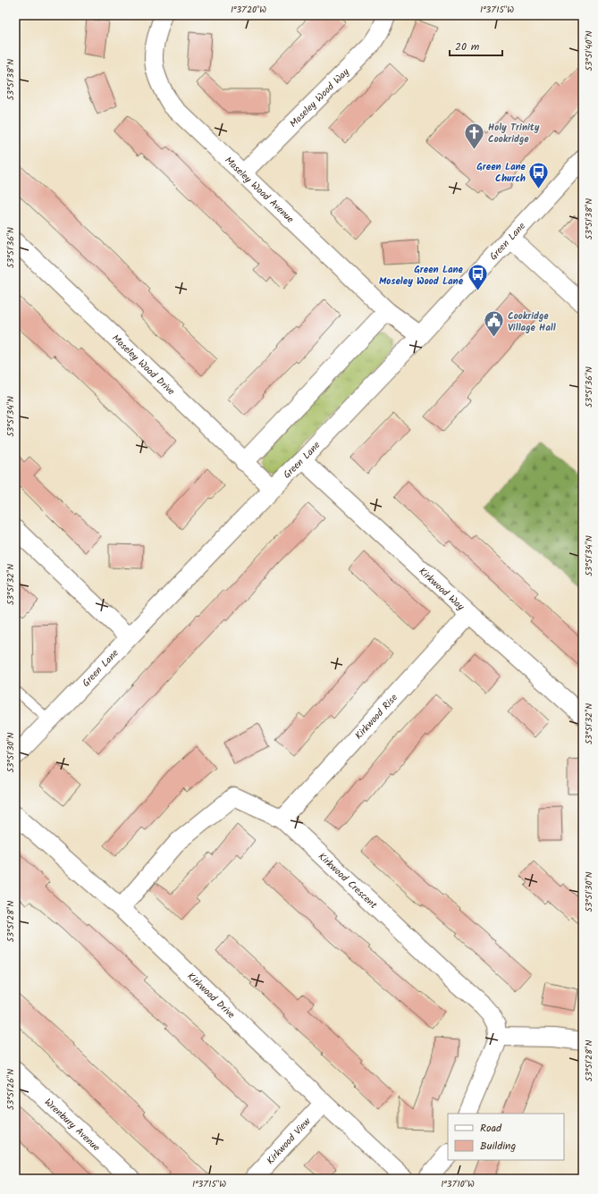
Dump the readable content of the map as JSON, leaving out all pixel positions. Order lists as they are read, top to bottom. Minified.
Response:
{"streets":{"street":["Moseley Wood Way","Moseley Wood Avenue","Green Lane","Moseley Wood Drive","Kirkwood Way","Kirkwood Rise","Kirkwood Crescent","Kirkwood Drive","Wrenbury Avenue","Kirkwood View"]},"crossings":[["Moseley Wood Way","Moseley Wood Avenue"],["Moseley Wood Avenue","Green Lane"],["Green Lane","Moseley Wood Drive"],["Green Lane","Kirkwood Way"],["Kirkwood Way","Kirkwood Rise"],["Kirkwood Rise","Kirkwood Crescent"],["Kirkwood Crescent","Kirkwood Drive"],["Kirkwood Drive","Kirkwood View"]],"places":{"church":["Holy Trinity Cookridge"],"bus stop":["Green Lane Church","Green Lane Moseley Wood Lane"],"public building":["Cookridge Village Hall"]},"legend":["Road","Building"],"scale_bar":"20 m","coordinates":["1°37'20\"W","1°37'15\"W","53°51'40\"N","53°51'38\"N","53°51'36\"N","53°51'34\"N","53°51'32\"N","53°51'30\"N","53°51'28\"N","53°51'26\"N","1°37'10\"W"]}
